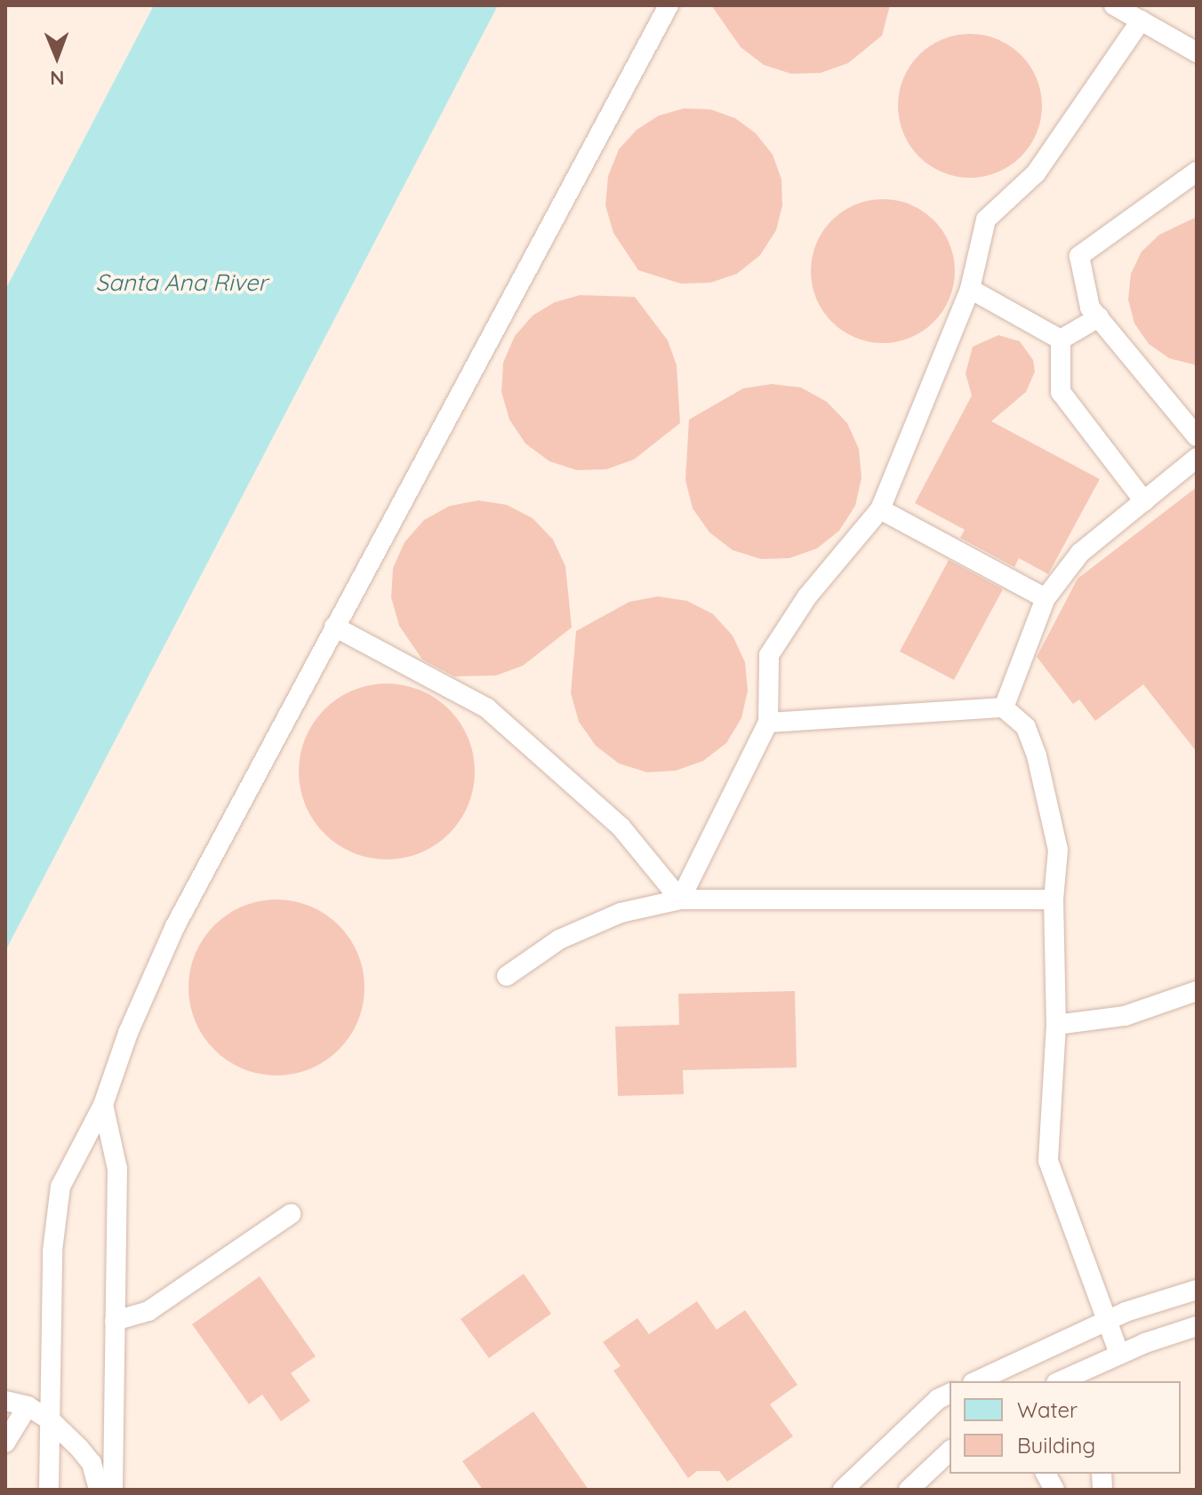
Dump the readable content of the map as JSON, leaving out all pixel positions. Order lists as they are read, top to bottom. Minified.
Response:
{"water":["Santa Ana River"],"legend":["Water","Building"],"north":"bottom"}
